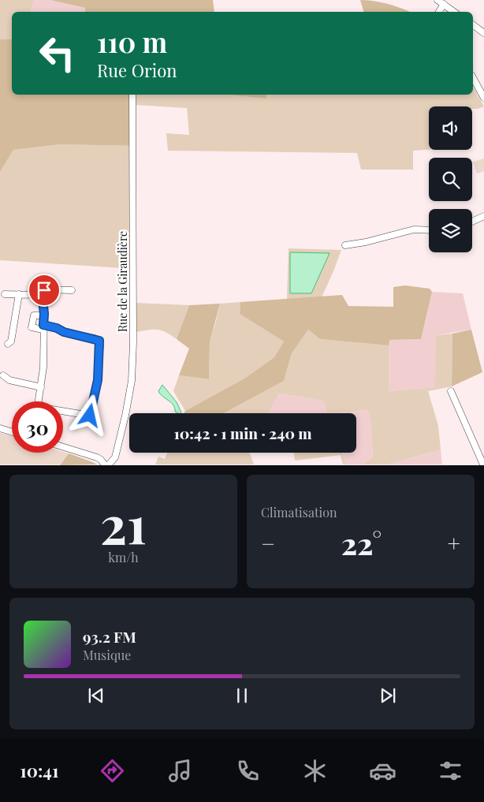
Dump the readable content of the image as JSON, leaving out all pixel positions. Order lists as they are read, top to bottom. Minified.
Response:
{"streets":{"street":["Rue de la Giraudière"]},"page":{"turn":["110 m","Rue Orion"],"limit":"30","trip":"10:42 · 1 min · 240 m","tile":[["21","km/h"],"Climatisation"],"heat":["−","22°","+"],"song":["93.2 FM","Musique"],"tabs":"10:41"}}
